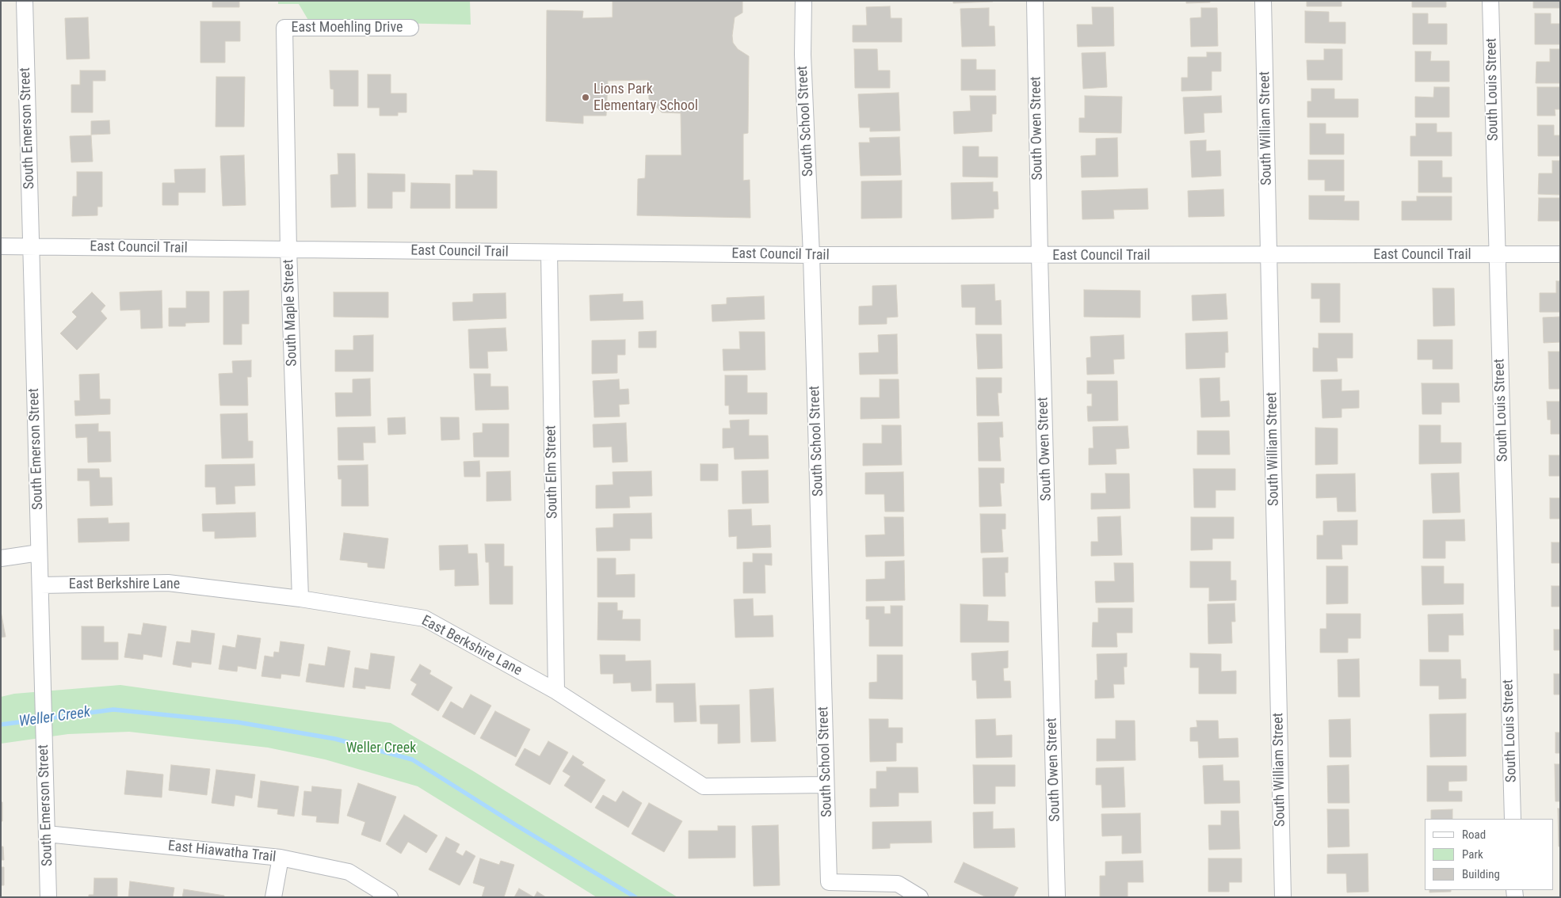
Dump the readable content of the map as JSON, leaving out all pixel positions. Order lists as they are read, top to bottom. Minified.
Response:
{"streets":{"street":["East Moehling Drive","South Louis Street","South School Street","South Emerson Street","South Owen Street","South William Street","East Council Trail","South Maple Street","South Elm Street","East Berkshire Lane","East Hiawatha Trail"]},"crossings":[["East Moehling Drive","South Maple Street"],["South Louis Street","East Council Trail"],["South School Street","East Council Trail"],["South School Street","East Berkshire Lane"],["South Emerson Street","East Council Trail"],["South Emerson Street","East Berkshire Lane"],["South Emerson Street","East Hiawatha Trail"],["South Owen Street","East Council Trail"],["South William Street","East Council Trail"],["East Council Trail","South Maple Street"],["East Council Trail","South Elm Street"],["South Maple Street","East Berkshire Lane"],["South Elm Street","East Berkshire Lane"]],"water":["Weller Creek"],"parks":["Weller Creek"],"places":["Lions Park Elementary School"],"legend":["Road","Park","Building"]}
